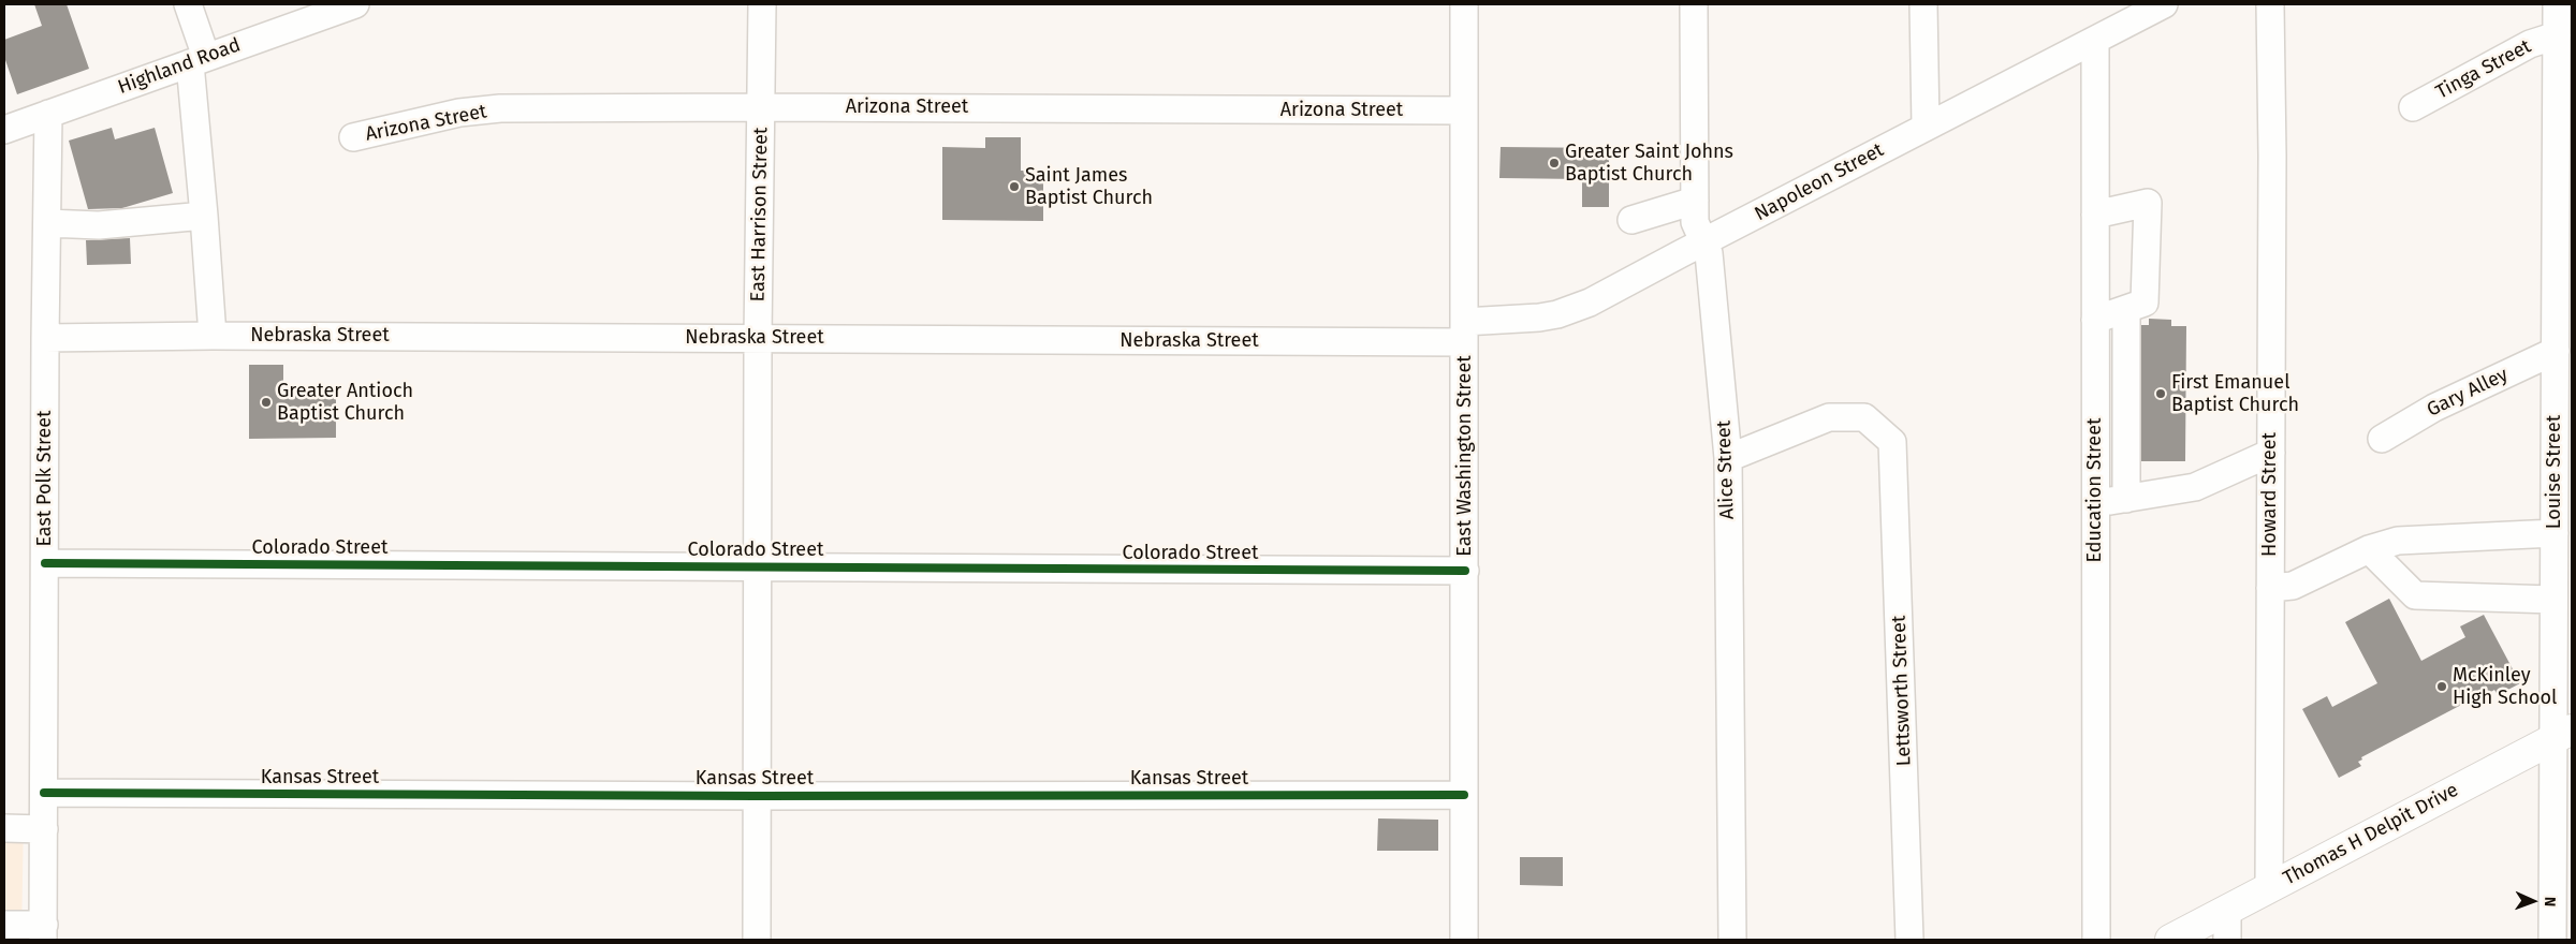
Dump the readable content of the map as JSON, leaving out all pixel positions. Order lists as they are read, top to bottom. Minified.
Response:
{"streets":{"main road":["Thomas H Delpit Drive"],"street":["Highland Road","Tinga Street","Arizona Street","Napoleon Street","East Harrison Street","Nebraska Street","Gary Alley","East Washington Street","Alice Street","Louise Street","East Polk Street","Education Street","Howard Street","Colorado Street","Lettsworth Street","Kansas Street"]},"crossings":[["Highland Road","East Polk Street"],["Tinga Street","Louise Street"],["Arizona Street","East Harrison Street"],["Arizona Street","East Washington Street"],["Napoleon Street","Nebraska Street"],["Napoleon Street","East Washington Street"],["Napoleon Street","Alice Street"],["Napoleon Street","Education Street"],["East Harrison Street","Nebraska Street"],["East Harrison Street","Colorado Street"],["East Harrison Street","Kansas Street"],["Nebraska Street","East Washington Street"],["Nebraska Street","East Polk Street"],["Gary Alley","Louise Street"],["East Washington Street","Colorado Street"],["East Washington Street","Kansas Street"],["Alice Street","Lettsworth Street"],["Louise Street","Thomas H Delpit Drive"],["East Polk Street","Colorado Street"],["East Polk Street","Kansas Street"],["Howard Street","Thomas H Delpit Drive"]],"places":["Greater Saint Johns Baptist Church","Saint James Baptist Church","First Emanuel Baptist Church","Greater Antioch Baptist Church","McKinley High School"],"north":"right"}
